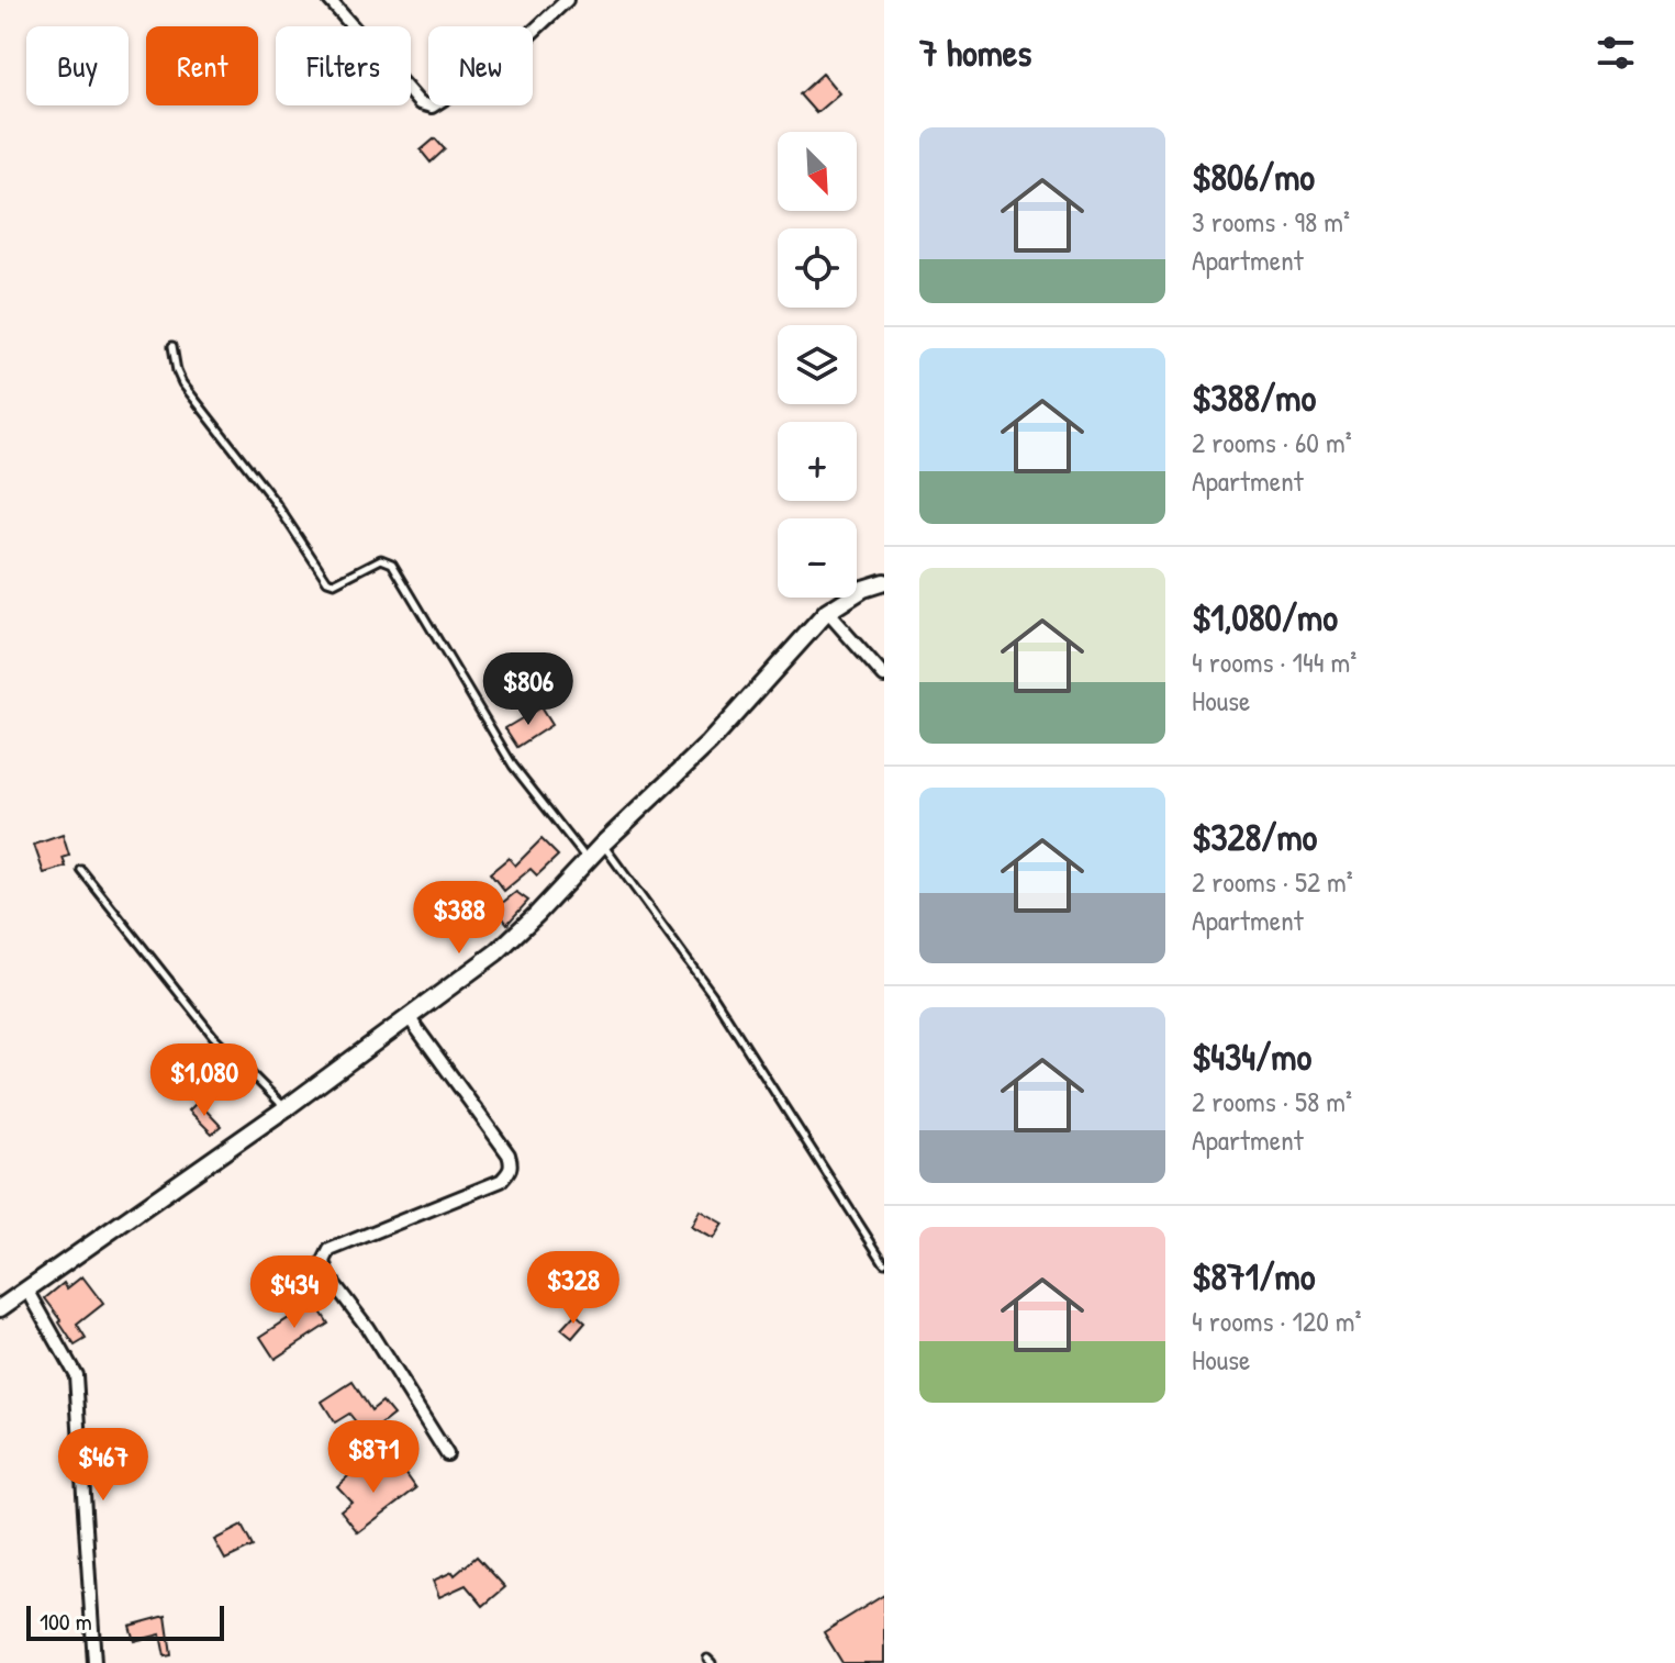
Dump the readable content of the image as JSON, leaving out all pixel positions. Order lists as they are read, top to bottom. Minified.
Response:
{"scale_bar":"100 m","north":"bottom right","page":{"heading":"7 homes","chip":["Buy","Rent","Filters","New"],"list":[{"name":"$806/mo","note":"3 rooms · 98 m² · Apartment"},{"name":"$388/mo","note":"2 rooms · 60 m² · Apartment"},{"name":"$1,080/mo","note":"4 rooms · 144 m² · House"},{"name":"$328/mo","note":"2 rooms · 52 m² · Apartment"},{"name":"$434/mo","note":"2 rooms · 58 m² · Apartment"},{"name":"$871/mo","note":"4 rooms · 120 m² · House"}],"map_buttons":["+","−"],"price":["$806","$388","$1,080","$328","$434","$871","$467"],"scale":"100 m"}}
